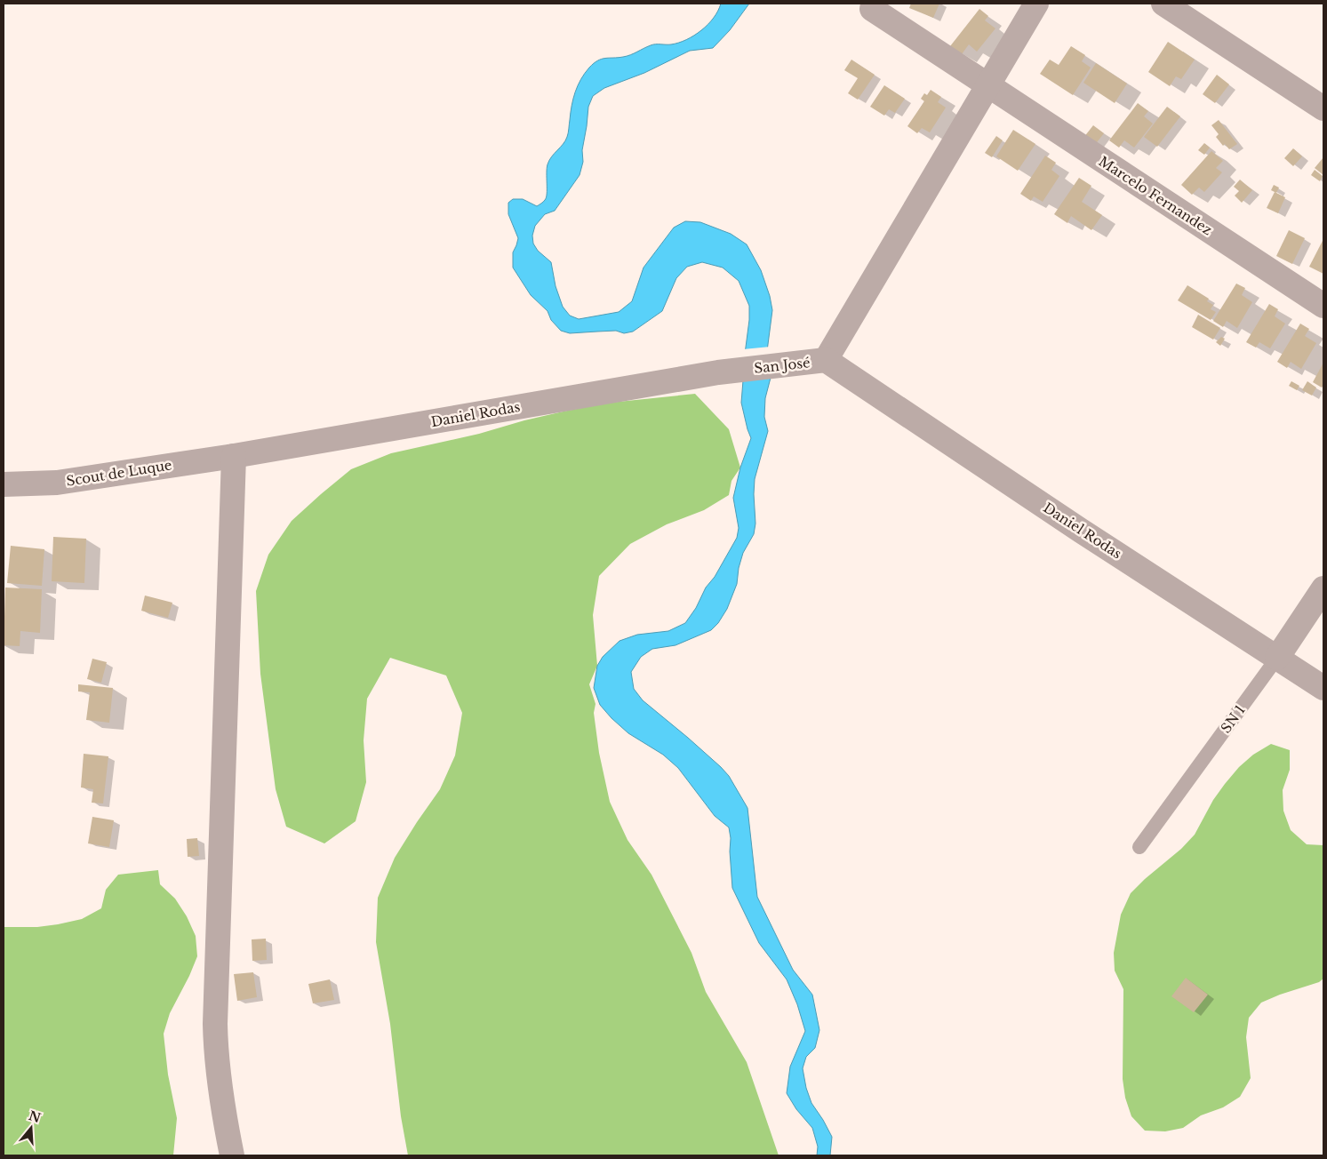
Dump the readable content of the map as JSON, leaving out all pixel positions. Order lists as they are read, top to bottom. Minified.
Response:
{"streets":{"street":["Marcelo Fernandez","San José","Daniel Rodas","Scout de Luque","SN 1"]},"crossings":[["San José","Daniel Rodas"],["Daniel Rodas","Scout de Luque"],["Daniel Rodas","SN 1"]],"north":"top"}
